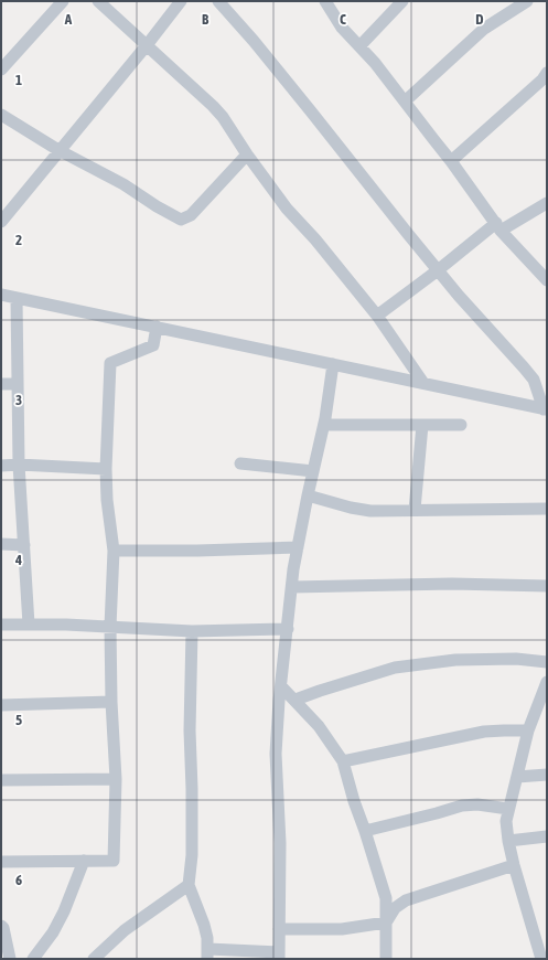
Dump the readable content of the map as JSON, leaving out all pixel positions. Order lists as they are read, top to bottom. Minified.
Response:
{"grid":{"columns":["A","B","C","D"],"rows":["1","2","3","4","5","6"]}}
